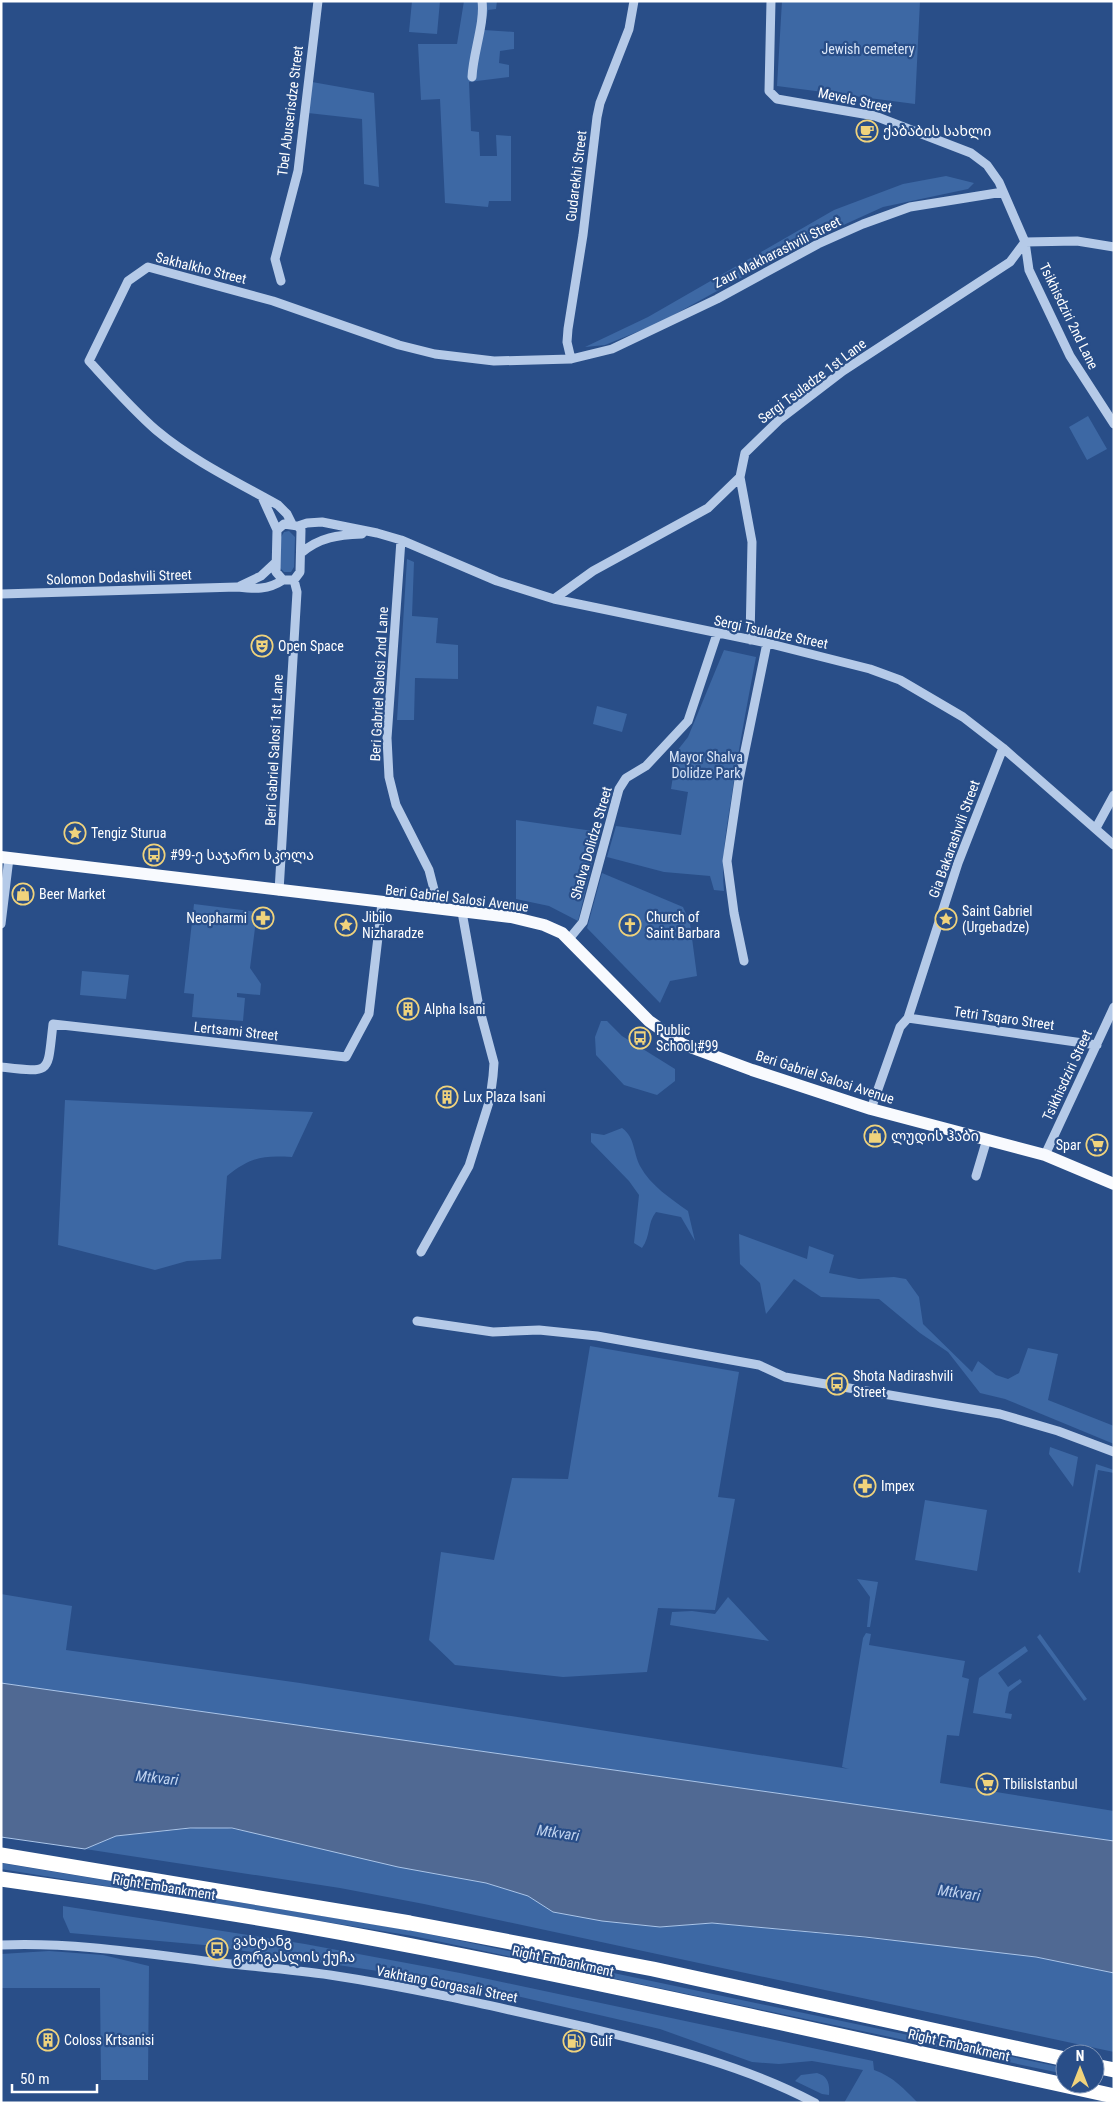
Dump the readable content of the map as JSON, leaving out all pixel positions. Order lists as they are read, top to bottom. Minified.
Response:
{"streets":{"highway":["Right Embankment"],"main road":["Beri Gabriel Salosi Avenue"],"street":["Mevele Street","Tbel Abuserisdze Street","Gudarekhi Street","Zaur Makharashvili Street","Sakhalkho Street","Tsikhisdziri 2nd Lane","Sergi Tsuladze 1st Lane","Solomon Dodashvili Street","Sergi Tsuladze Street","Beri Gabriel Salosi 2nd Lane","Beri Gabriel Salosi 1st Lane","Gia Bakarashvili Street","Shalva Dolidze Street","Tetri Tsqaro Street","Lertsami Street","Tsikhisdziri Street","Vakhtang Gorgasali Street"]},"crossings":[["Mevele Street","Zaur Makharashvili Street"],["Gudarekhi Street","Zaur Makharashvili Street"],["Gudarekhi Street","Sakhalkho Street"],["Zaur Makharashvili Street","Sakhalkho Street"],["Sakhalkho Street","Sergi Tsuladze Street"],["Tsikhisdziri 2nd Lane","Sergi Tsuladze 1st Lane"],["Solomon Dodashvili Street","Beri Gabriel Salosi 1st Lane"],["Sergi Tsuladze Street","Beri Gabriel Salosi 2nd Lane"],["Sergi Tsuladze Street","Gia Bakarashvili Street"],["Sergi Tsuladze Street","Shalva Dolidze Street"],["Beri Gabriel Salosi 2nd Lane","Beri Gabriel Salosi Avenue"],["Beri Gabriel Salosi 1st Lane","Beri Gabriel Salosi Avenue"],["Gia Bakarashvili Street","Beri Gabriel Salosi Avenue"],["Gia Bakarashvili Street","Tetri Tsqaro Street"],["Shalva Dolidze Street","Beri Gabriel Salosi Avenue"],["Beri Gabriel Salosi Avenue","Lertsami Street"],["Beri Gabriel Salosi Avenue","Tsikhisdziri Street"],["Tetri Tsqaro Street","Tsikhisdziri Street"]],"water":["Mtkvari"],"parks":["Jewish cemetery","Mayor Shalva Dolidze Park"],"places":{"cafe":["ქაბაბის სახლი"],"theatre":["Open Space"],"place":["Tengiz Sturua","Saint Gabriel (Urgebadze)","Jibilo Nizharadze"],"bus stop":["#99-ე საჯარო სკოლა","Public School #99","Shota Nadirashvili Street","ვახტანგ გორგასლის ქუჩა"],"shop":["Beer Market","ლუდის ჰაბი"],"pharmacy":["Neopharmi","Impex"],"church":["Church of Saint Barbara"],"building":["Alpha Isani","Lux Plaza Isani","Coloss Krtsanisi"],"supermarket":["Spar","TbilisIstanbul"],"fuel station":["Gulf"]},"scale_bar":"50 m","north":"top"}
